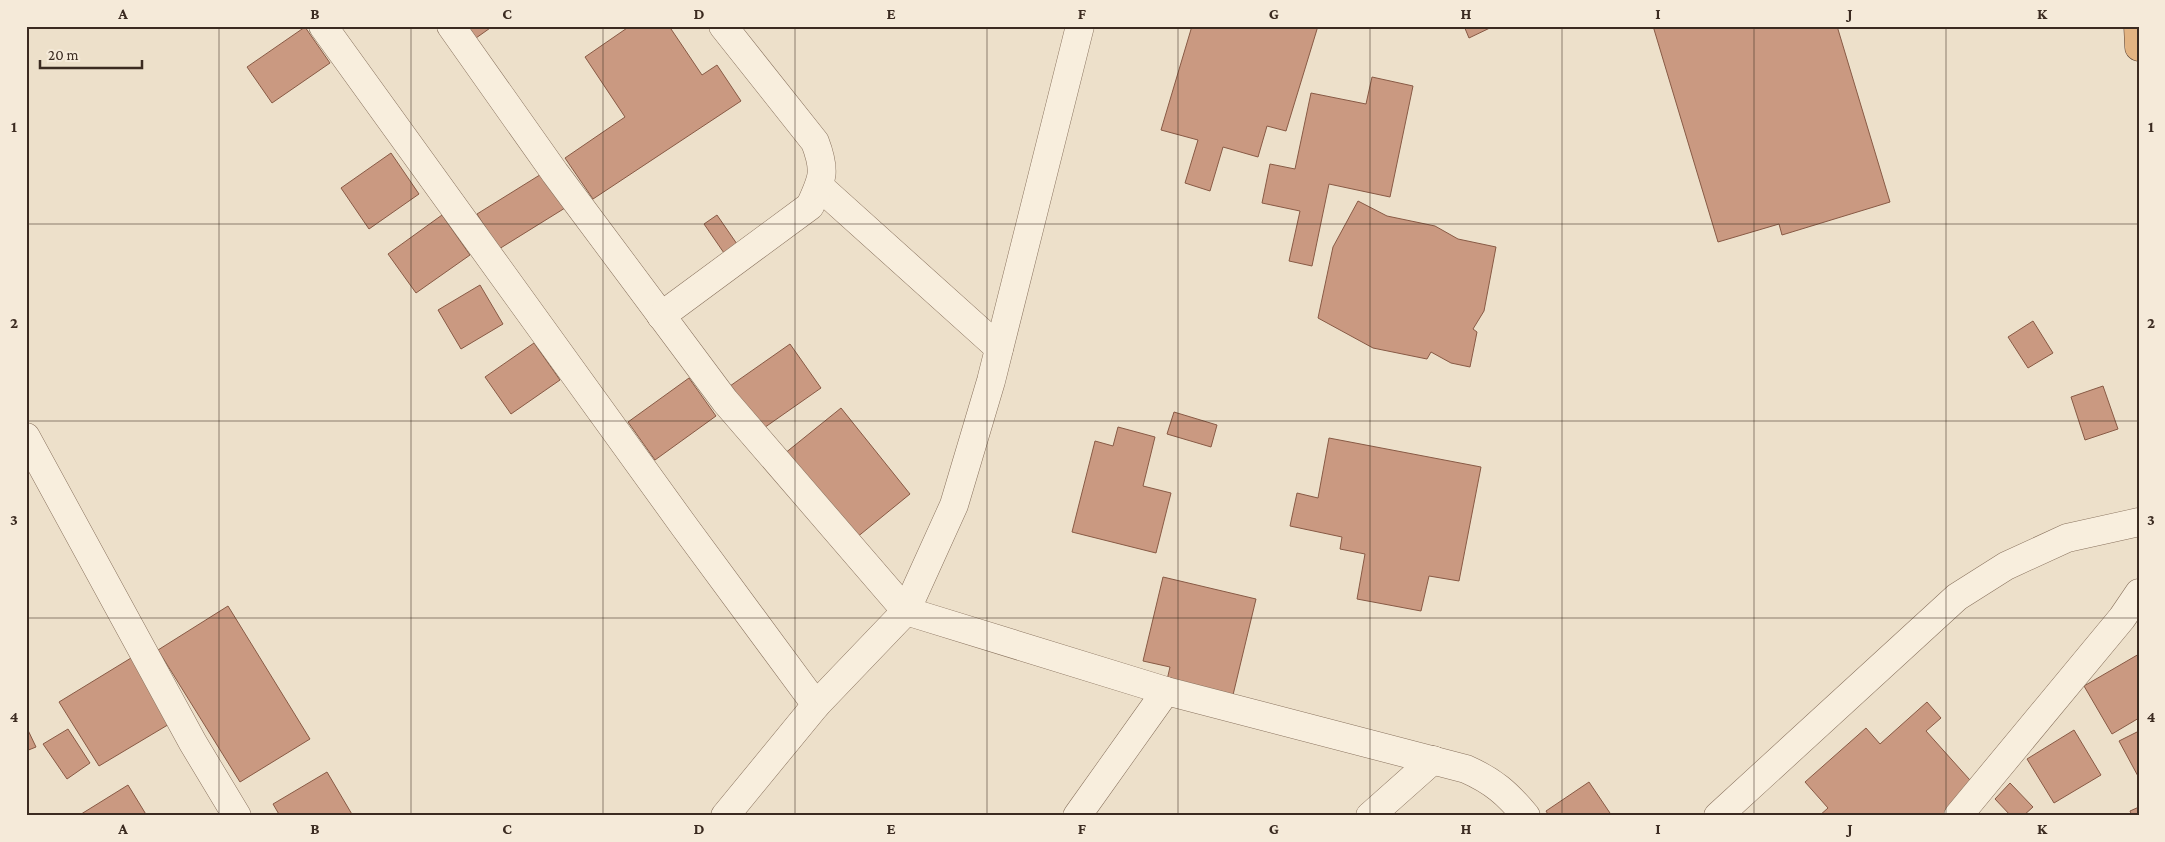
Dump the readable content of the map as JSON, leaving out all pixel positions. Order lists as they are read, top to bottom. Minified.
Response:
{"scale_bar":"20 m","grid":{"columns":["A","B","C","D","E","F","G","H","I","J","K"],"rows":["1","2","3","4"]}}
